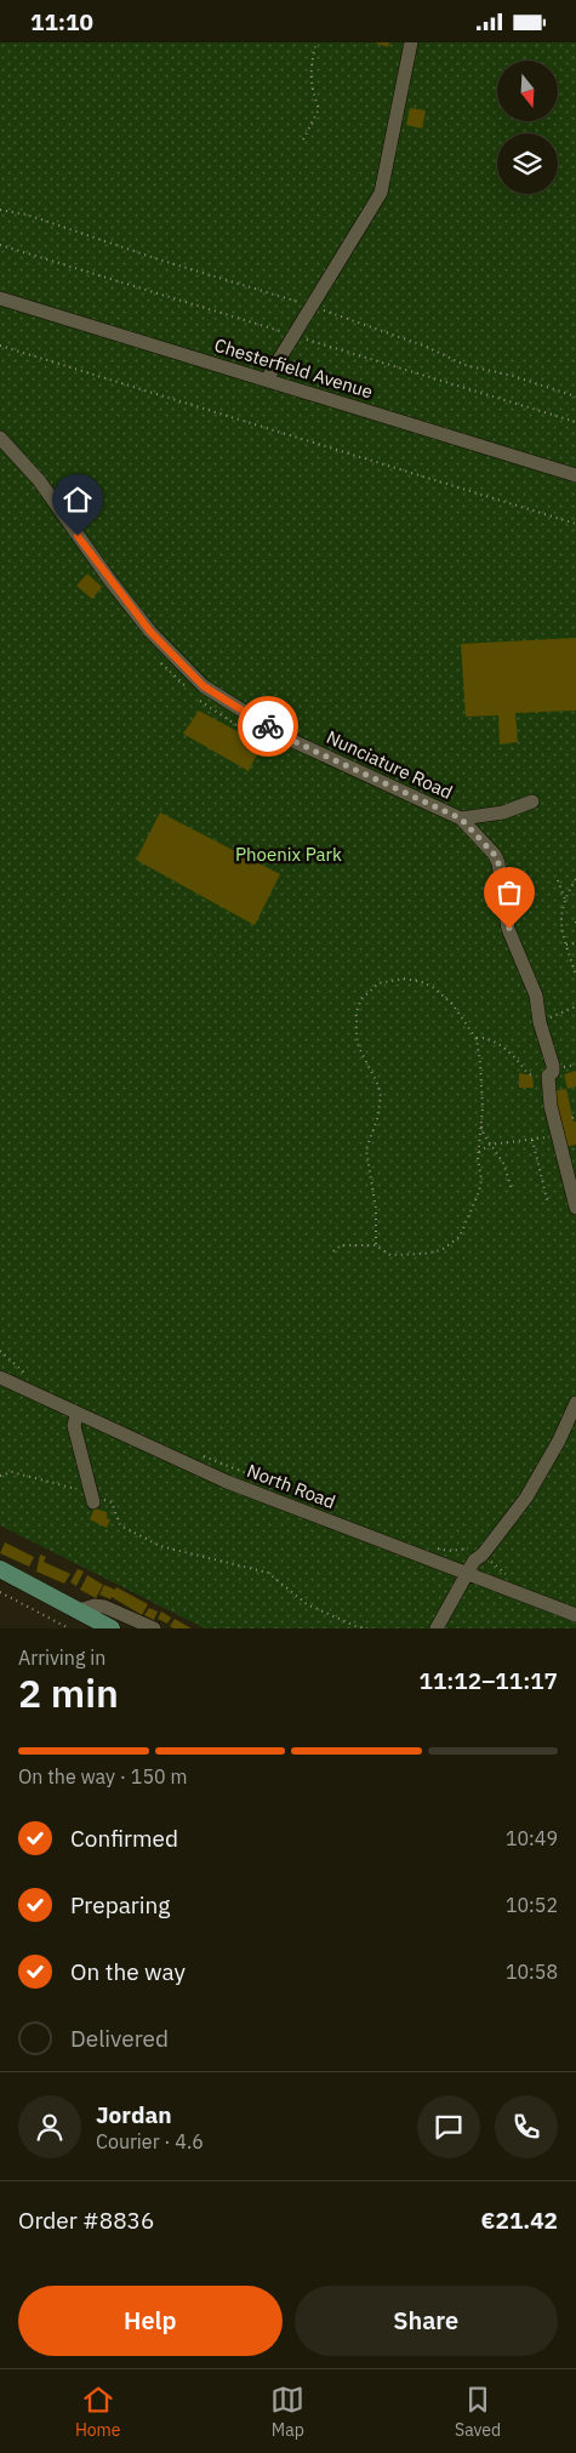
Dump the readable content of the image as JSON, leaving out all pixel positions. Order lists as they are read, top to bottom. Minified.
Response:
{"streets":{"street":["Chesterfield Avenue","Nunciature Road","North Road"]},"parks":["Phoenix Park"],"north":"bottom","page":{"status":"11:10","heading":["2 min","Arriving in","11:12–11:17"],"panel":["Jordan","Courier · 4.6","Order #8836","€21.42"],"bar":"On the way · 150 m","list":[["Confirmed","10:49"],["Preparing","10:52"],["On the way","10:58"],"Delivered"],"buttons":["Help","Share"],"tabs":["Home","Map","Saved"]}}
